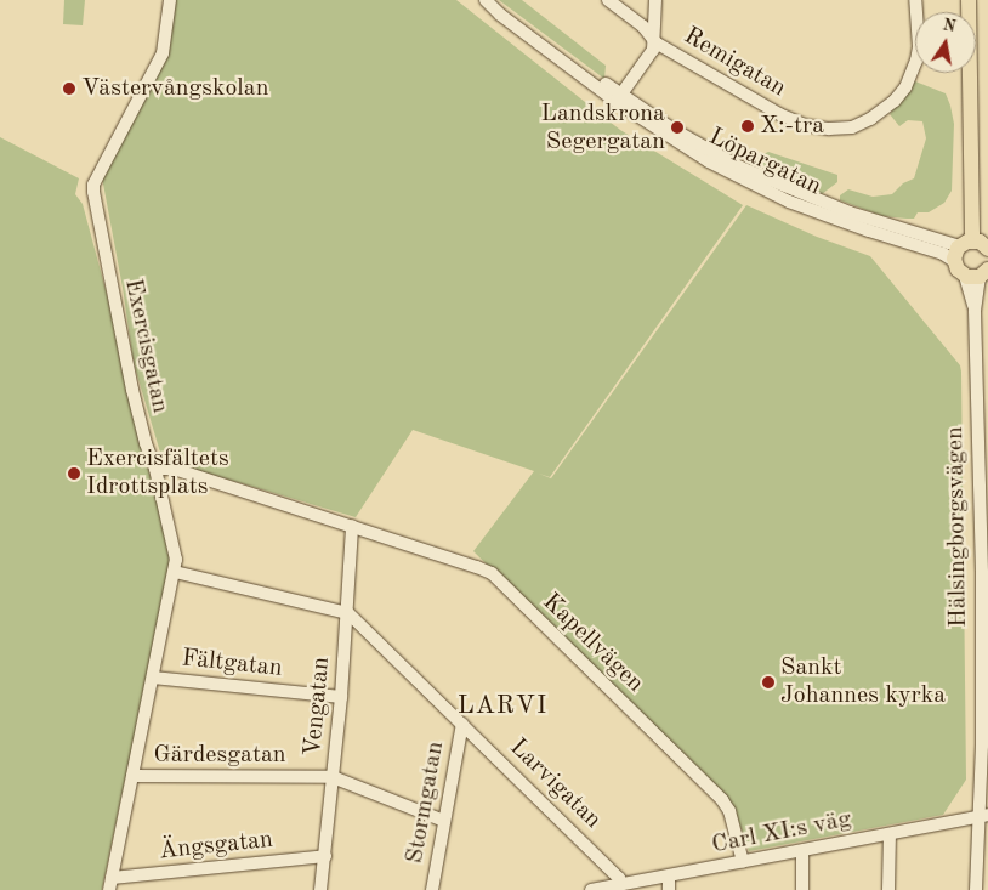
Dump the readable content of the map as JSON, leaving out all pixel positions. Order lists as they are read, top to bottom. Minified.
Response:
{"streets":{"street":["Remigatan","Löpargatan","Exercisgatan","Hälsingborgsvägen","Kapellvägen","Fältgatan","Vengatan","Gärdesgatan","Larvigatan","Stormgatan","Carl XI:s väg","Ängsgatan"]},"crossings":[["Exercisgatan","Kapellvägen"],["Exercisgatan","Fältgatan"],["Exercisgatan","Gärdesgatan"],["Exercisgatan","Ängsgatan"],["Hälsingborgsvägen","Carl XI:s väg"],["Kapellvägen","Vengatan"],["Kapellvägen","Carl XI:s väg"],["Fältgatan","Vengatan"],["Vengatan","Gärdesgatan"],["Vengatan","Larvigatan"],["Vengatan","Ängsgatan"],["Gärdesgatan","Stormgatan"],["Larvigatan","Stormgatan"],["Larvigatan","Carl XI:s väg"]],"districts":["LARVI"],"places":["Västervångskolan","X:-tra","Landskrona Segergatan","Exercisfältets Idrottsplats","Sankt Johannes kyrka"],"north":"top"}
